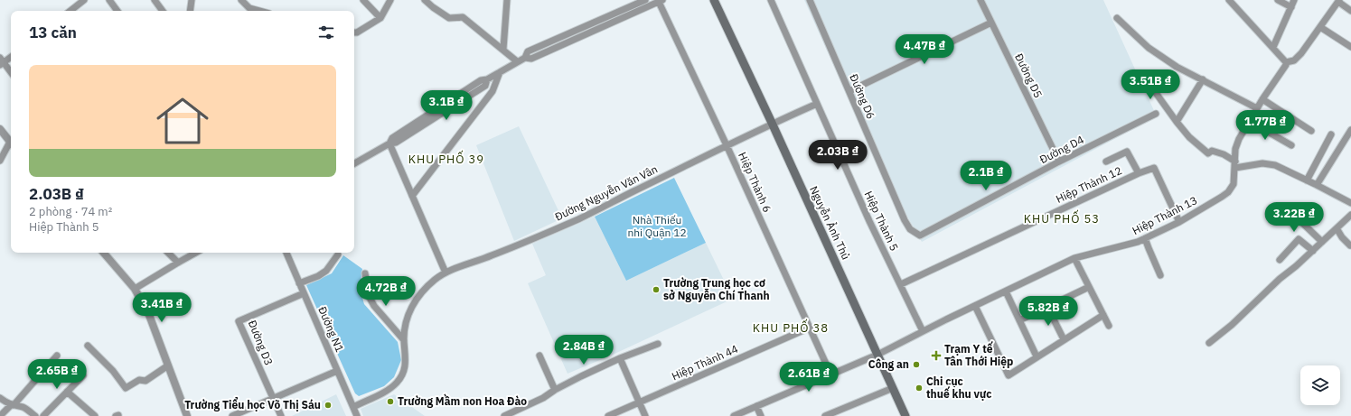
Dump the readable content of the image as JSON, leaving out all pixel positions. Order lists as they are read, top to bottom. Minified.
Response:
{"streets":{"main road":["Nguyễn Ảnh Thủ"],"street":["Đường D5","Đường D6","Đường D4","Hiệp Thành 6","Hiệp Thành 12","Đường Nguyễn Văn Vân","Hiệp Thành 13","Hiệp Thành 5","Đường N1","Đường D3","Hiệp Thành 44"]},"crossings":[["Đường D5","Đường D4"],["Đường D6","Đường D4"],["Hiệp Thành 6","Đường Nguyễn Văn Vân"],["Hiệp Thành 6","Hiệp Thành 13"],["Hiệp Thành 6","Hiệp Thành 44"],["Hiệp Thành 12","Hiệp Thành 13"],["Hiệp Thành 12","Hiệp Thành 5"],["Đường Nguyễn Văn Vân","Hiệp Thành 5"],["Đường Nguyễn Văn Vân","Nguyễn Ảnh Thủ"],["Đường Nguyễn Văn Vân","Đường N1"],["Hiệp Thành 13","Hiệp Thành 5"],["Hiệp Thành 13","Nguyễn Ảnh Thủ"],["Đường N1","Đường D3"]],"districts":["KHU PHỐ 39","KHU PHỐ 53","KHU PHỐ 38"],"parks":["Nhà Thiếu nhi Quận 12"],"places":{"other":["Trường Trung học cơ sở Nguyễn Chí Thanh","Công an","Chi cục thuế khu vực","Trường Mầm non Hoa Đào","Trường Tiểu học Võ Thị Sáu"],"health":["Trạm Y tế Tân Thới Hiệp"]},"page":{"heading":"13 căn","price":["4.47B ₫","3.51B ₫","3.1B ₫","1.77B ₫","2.03B ₫","2.1B ₫","3.22B ₫","4.72B ₫","3.41B ₫","5.82B ₫","2.84B ₫","2.65B ₫","2.61B ₫"],"list":[{"name":"2.03B ₫","note":"2 phòng · 74 m² · Hiệp Thành 5"}]}}
